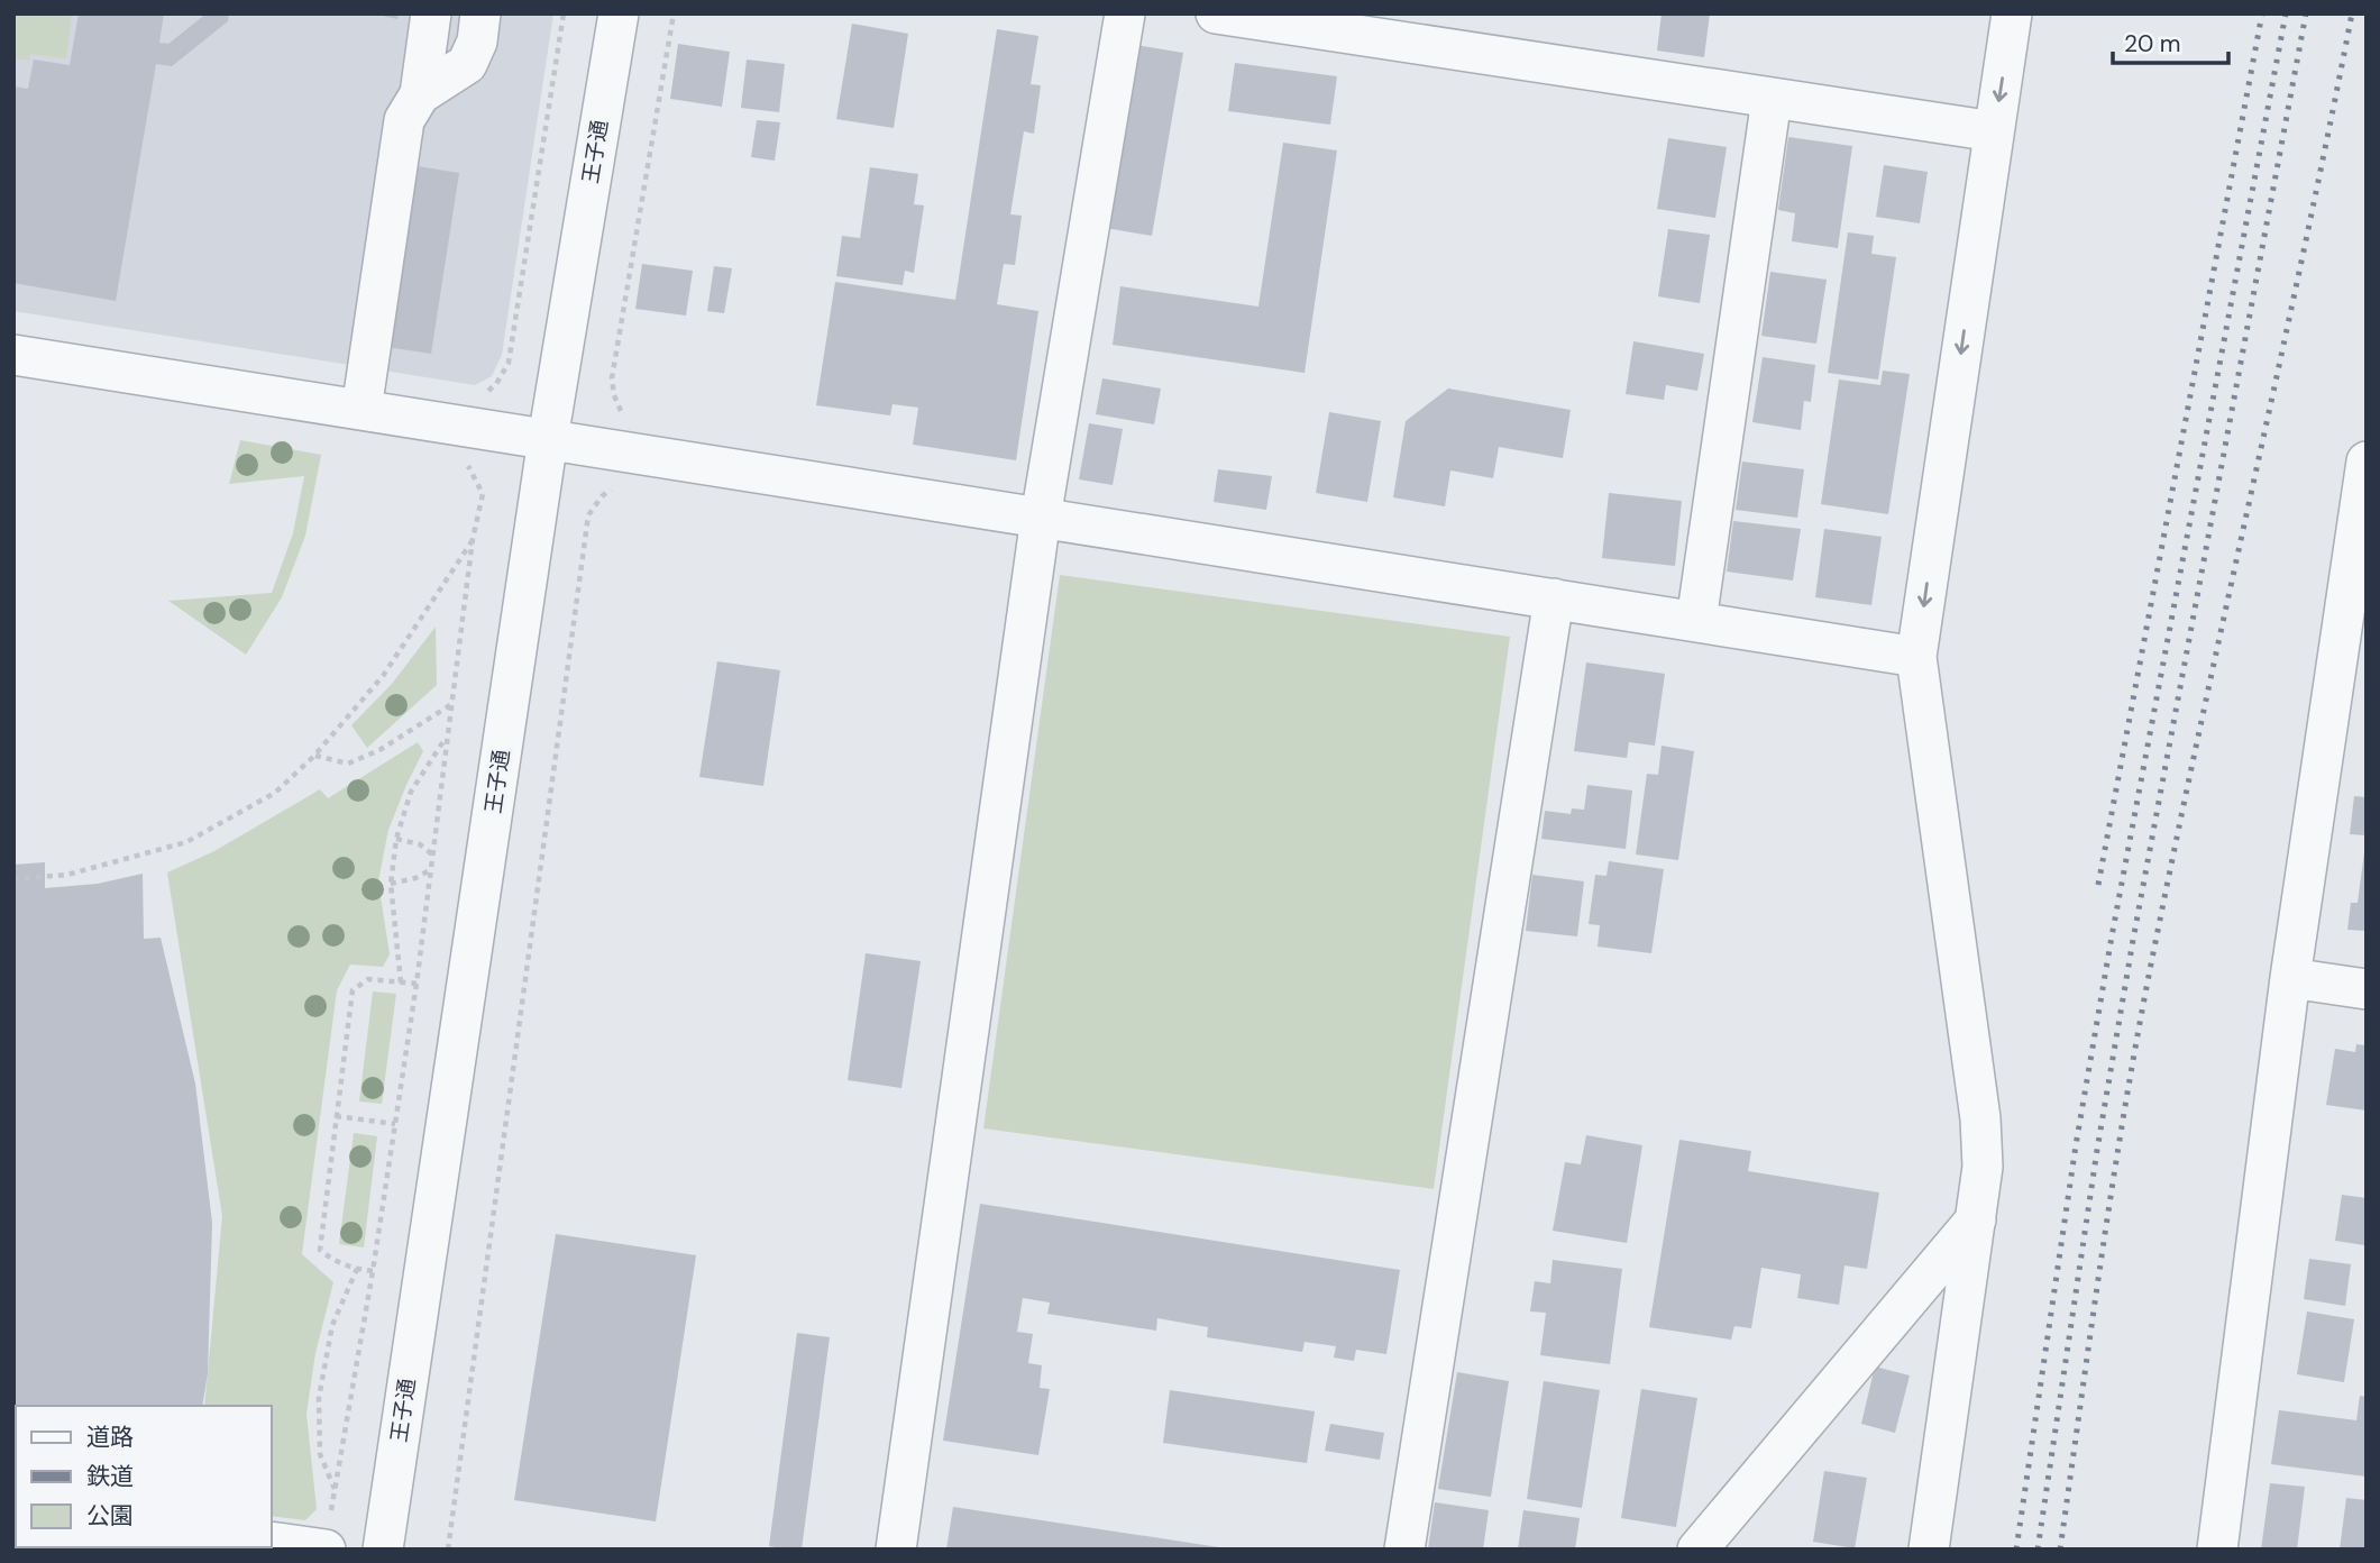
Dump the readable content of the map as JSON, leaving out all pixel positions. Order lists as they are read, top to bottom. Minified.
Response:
{"streets":{"street":["王子通"]},"legend":["道路","鉄道","公園"],"scale_bar":"20 m"}
